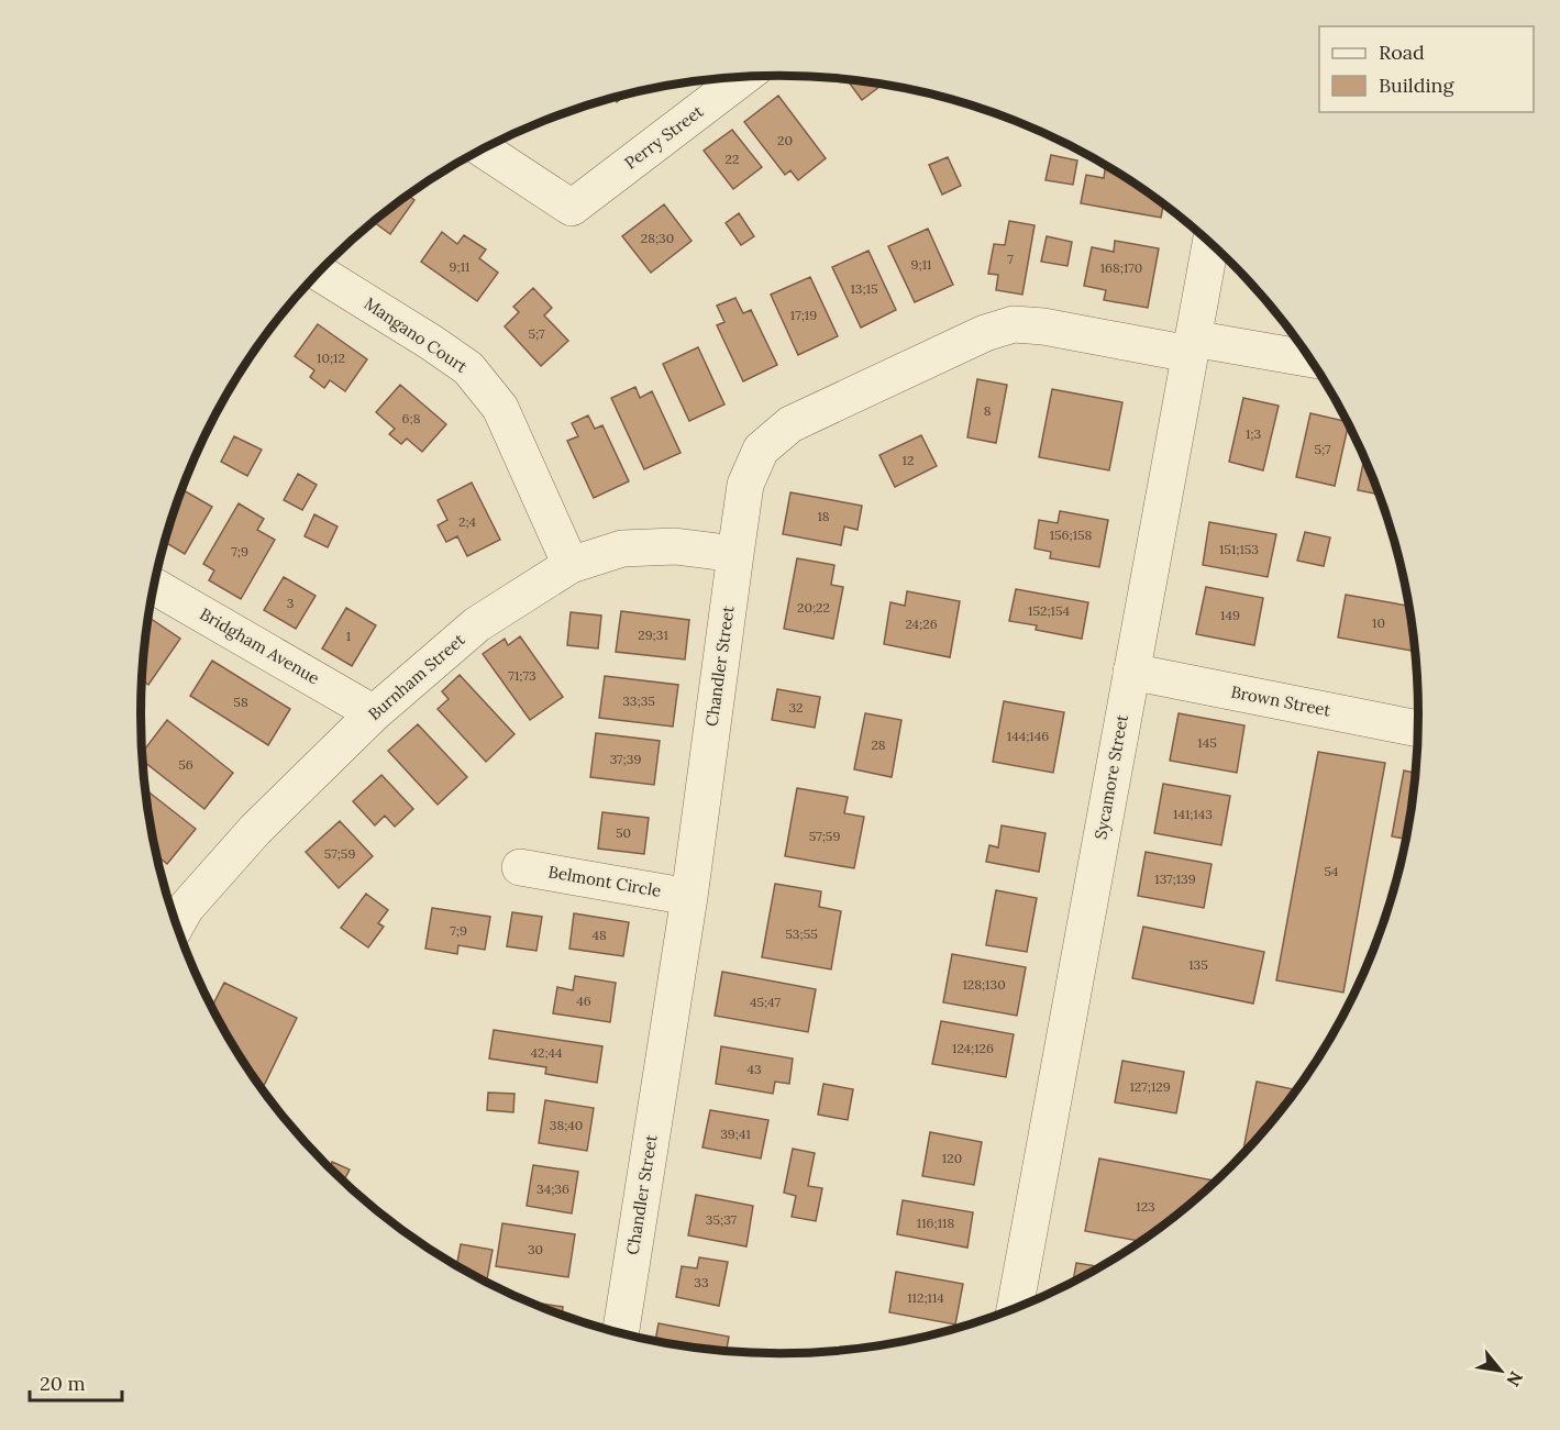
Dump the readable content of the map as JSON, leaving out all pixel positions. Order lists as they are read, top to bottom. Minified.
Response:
{"streets":{"street":["Perry Street","Mangano Court","Bridgham Avenue","Chandler Street","Burnham Street","Brown Street","Sycamore Street","Belmont Circle"]},"crossings":[["Mangano Court","Burnham Street"],["Bridgham Avenue","Burnham Street"],["Chandler Street","Burnham Street"],["Chandler Street","Sycamore Street"],["Chandler Street","Belmont Circle"],["Brown Street","Sycamore Street"]],"house_numbers":["20","22","28;30","7","9;11","9;11","168;170","13;15","17;19","5;7","10;12","8","6;8","1;3","5;7","12","18","2;4","156;158","151;153","7;9","3","20;22","152;154","149","10","24;26","29;31","1","71;73","33;35","58","32","144;146","145","28","37;39","56","141;143","50","57;59","57;59","54","137;139","7;9","53;55","48","135","128;130","46","45;47","124;126","42;44","43","127;129","38;40","39;41","120","34;36","123","35;37","116;118","30","33","112;114"],"legend":["Road","Building"],"scale_bar":"20 m","north":"bottom right"}
